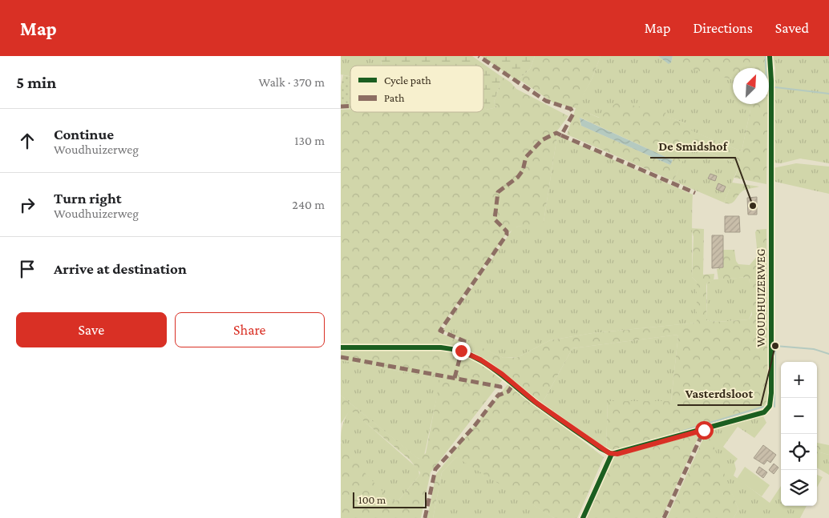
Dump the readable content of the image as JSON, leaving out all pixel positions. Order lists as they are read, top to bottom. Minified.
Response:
{"streets":{"street":["WOUDHUIZERWEG"]},"places":["De Smidshof","Vasterdsloot"],"legend":["Cycle path","Path"],"scale_bar":"100 m","north":"top right","page":{"header":"Map","nav":["Map","Directions","Saved"],"heading":["5 min","Walk · 370 m"],"list":[["Continue","Woudhuizerweg","130 m"],["Turn right","Woudhuizerweg","240 m"],"Arrive at destination"],"buttons":["Save","Share"],"map_buttons":["+","−"],"scale":"100 m"}}
